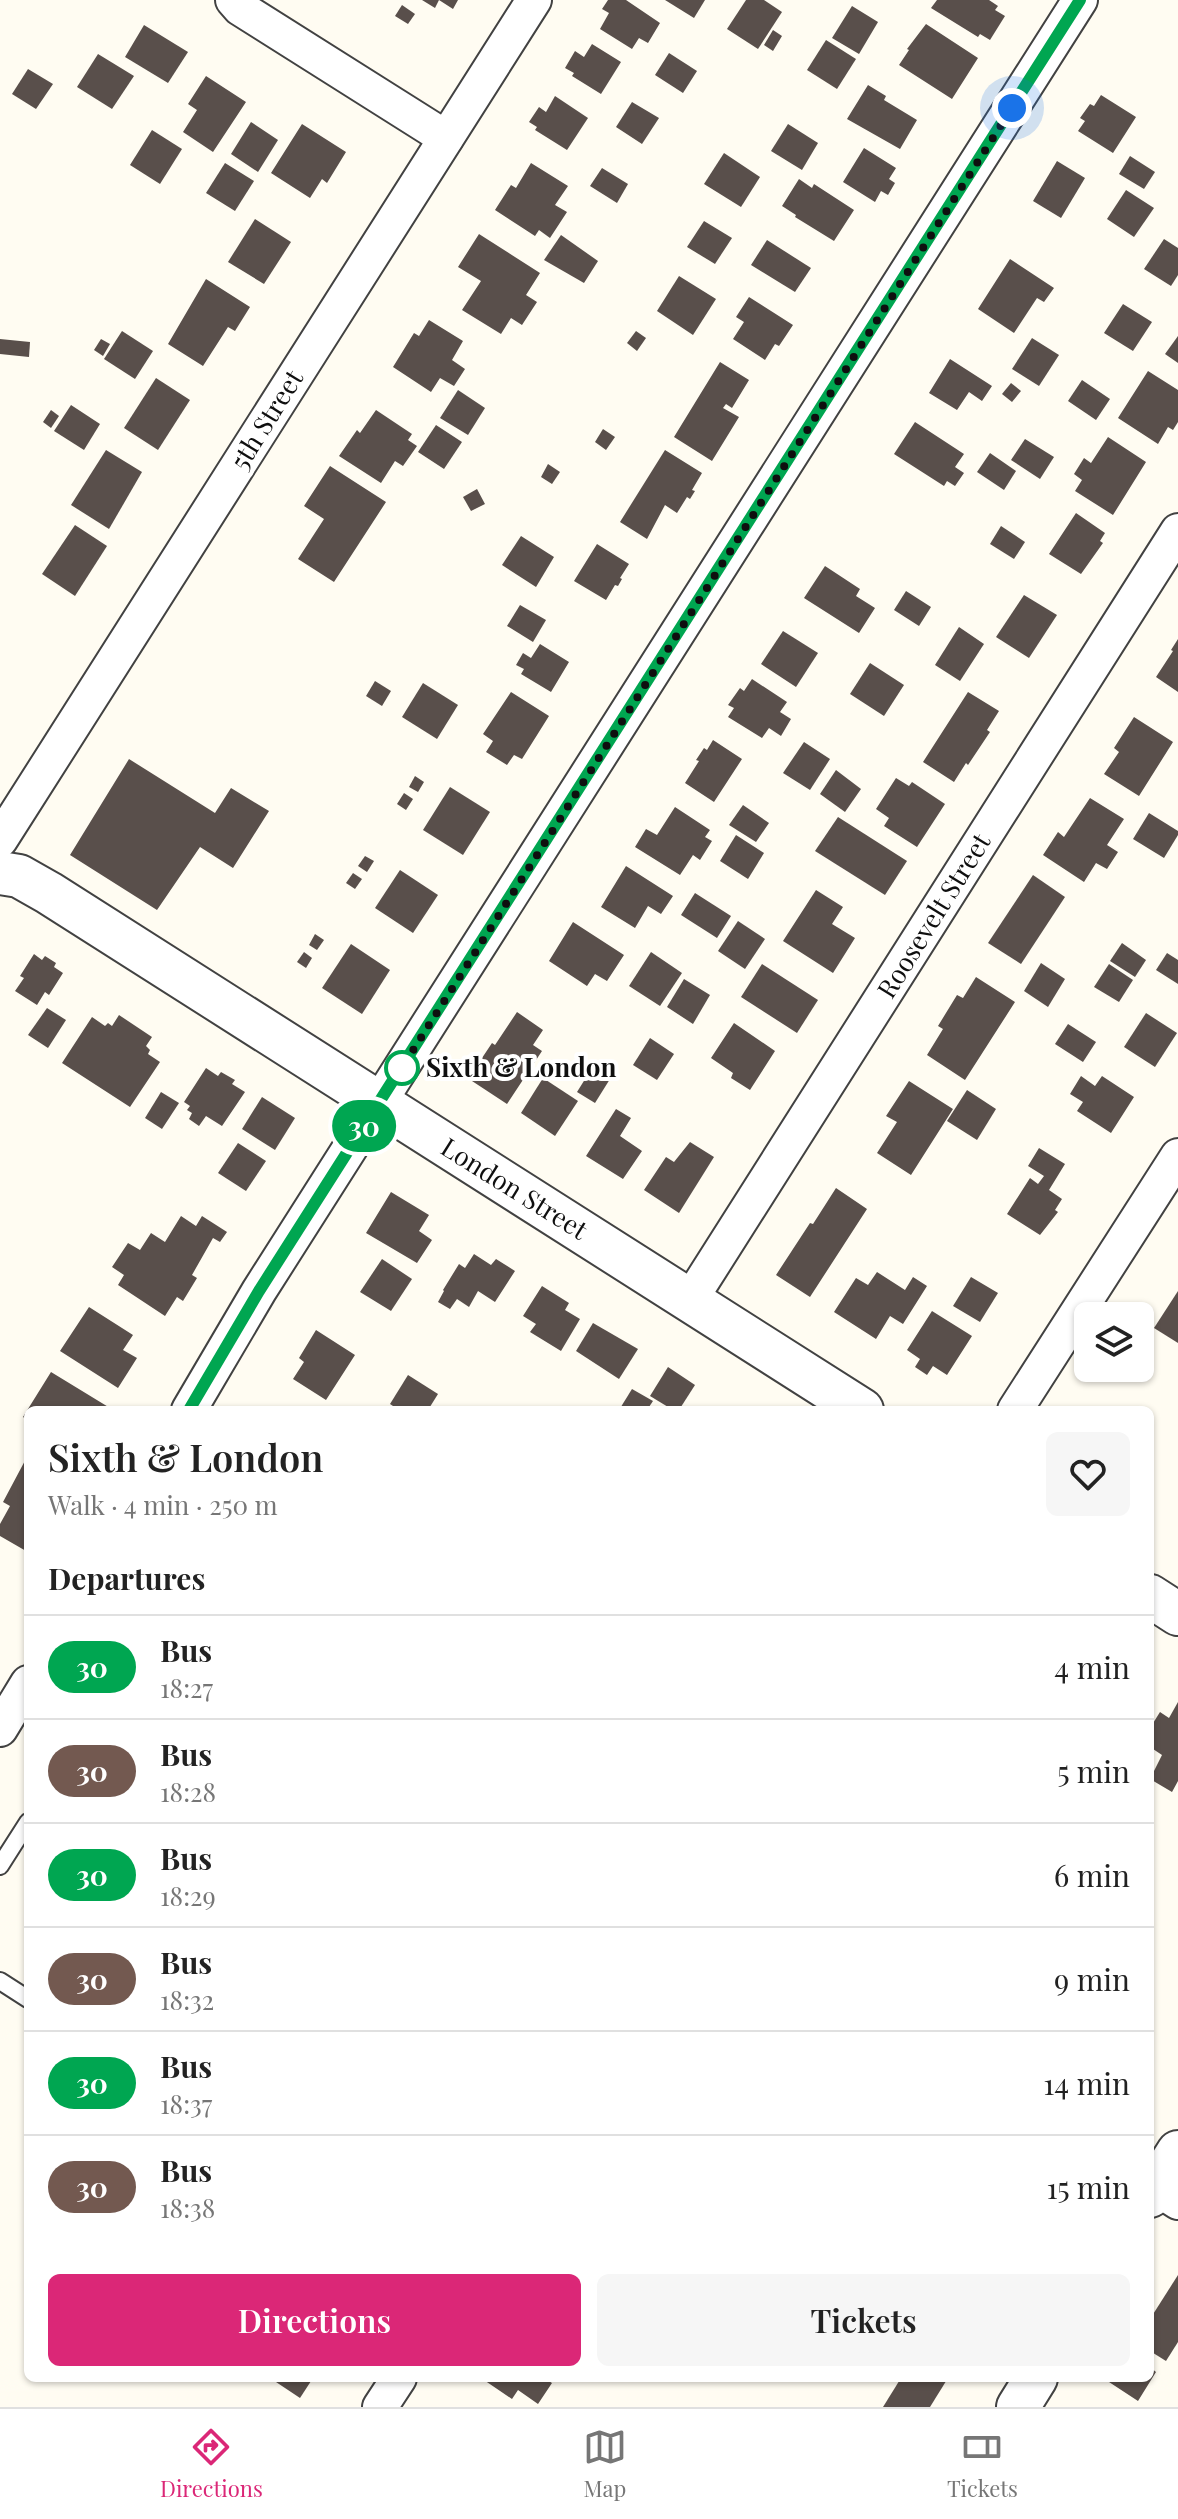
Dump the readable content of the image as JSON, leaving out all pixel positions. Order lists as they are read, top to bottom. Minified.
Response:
{"streets":{"street":["5th Street","Roosevelt Street","London Street"]},"crossings":[["Roosevelt Street","London Street"]],"places":["Sixth & London"],"lines":["bus line 30"],"page":{"on_map":"30","heading":[["Sixth & London","Walk · 4 min · 250 m"],"Departures"],"list":[{"mark":"30","name":"Bus","note":"18:27","value":"4 min"},{"mark":"30","name":"Bus","note":"18:28","value":"5 min"},{"mark":"30","name":"Bus","note":"18:29","value":"6 min"},{"mark":"30","name":"Bus","note":"18:32","value":"9 min"},{"mark":"30","name":"Bus","note":"18:37","value":"14 min"},{"mark":"30","name":"Bus","note":"18:38","value":"15 min"}],"buttons":["Directions","Tickets"],"tabs":["Directions","Map","Tickets"]}}
